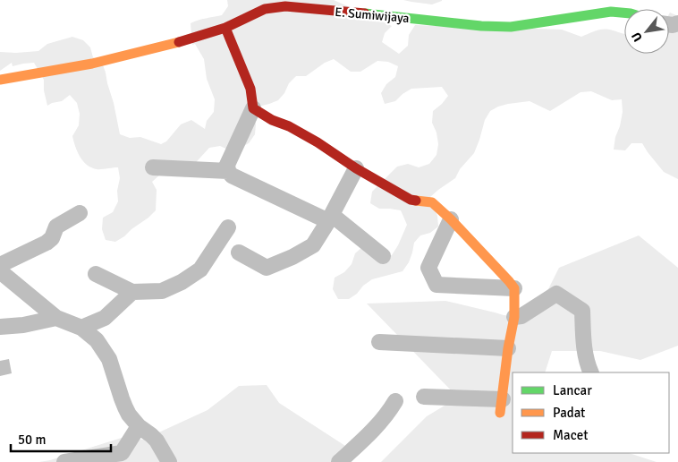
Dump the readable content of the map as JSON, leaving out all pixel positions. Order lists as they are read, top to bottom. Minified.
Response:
{"streets":{"street":["E. Sumiwijaya"]},"legend":["Lancar","Padat","Macet"],"scale_bar":"50 m","north":"bottom left"}
